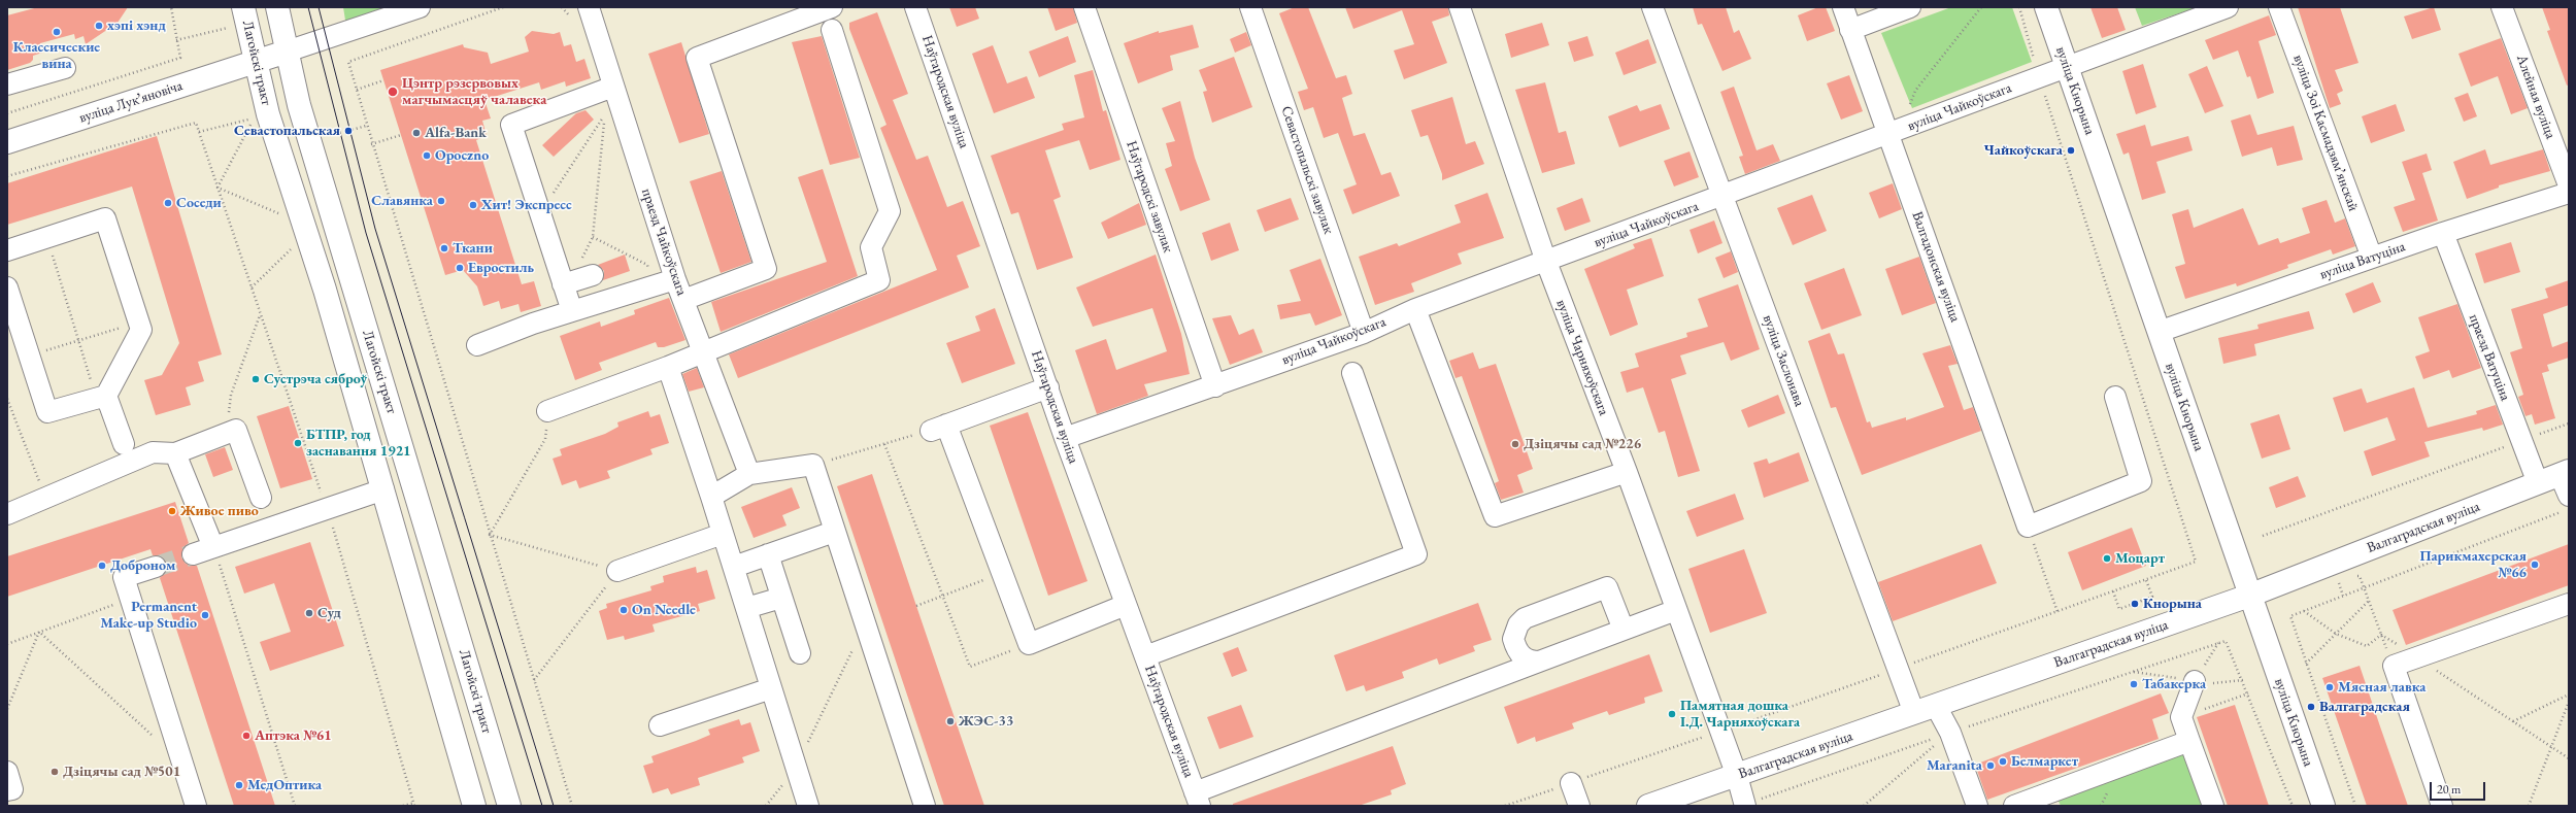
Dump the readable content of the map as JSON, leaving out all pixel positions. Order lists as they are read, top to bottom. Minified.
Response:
{"streets":{"main road":["Лагойскі тракт","вуліца Кнорына","вуліца Лукʼяновіча","Валгаградская вуліца"],"street":["Наўгародская вуліца","Алейная вуліца","вуліца Чайкоўскага","вуліца Зоі Касмадзямʼянскай","Севастопальскі завулак","Наўгародскі завулак","праезд Чайкоўскага","вуліца Ватуціна","Валгадонская вуліца","вуліца Чарняхоўскага","праезд Ватуціна","вуліца Заслонава"]},"crossings":[["Лагойскі тракт","вуліца Лукʼяновіча"],["вуліца Кнорына","вуліца Чайкоўскага"],["вуліца Кнорына","вуліца Ватуціна"],["вуліца Кнорына","Валгаградская вуліца"],["Наўгародская вуліца","вуліца Чайкоўскага"],["вуліца Чайкоўскага","Севастопальскі завулак"],["вуліца Чайкоўскага","Наўгародскі завулак"],["вуліца Чайкоўскага","Валгадонская вуліца"],["вуліца Чайкоўскага","вуліца Чарняхоўскага"],["вуліца Чайкоўскага","вуліца Заслонава"],["вуліца Зоі Касмадзямʼянскай","вуліца Ватуціна"],["вуліца Ватуціна","праезд Ватуціна"],["вуліца Чарняхоўскага","Валгаградская вуліца"],["праезд Ватуціна","Валгаградская вуліца"],["вуліца Заслонава","Валгаградская вуліца"]],"places":["хэпі хэнд","Классические вина","Цэнтр рэзервовых магчымасцяў чалавека","Севастопальская","Alfa-Bank","Чайкоўскага","Opoczno","Славянка","Соседи","Хит! Экспресс","Ткани","Евростиль","Сустрэча сяброў","БТПР, год заснавання 1921","Дзіцячы сад №226","Живое пиво","Моцарт","Парикмахерская №66","Доброном","Кнорына","On Needle","Суд","Permanent Make-up Studio","Табакерка","Мясная лавка","Валгаградская","Памятная дошка І.Д. Чарняхоўскага","ЖЭС-33","Аптэка №61","Белмаркет","Maranita","Дзіцячы сад №501","МедОптика"],"scale_bar":"20 m"}
